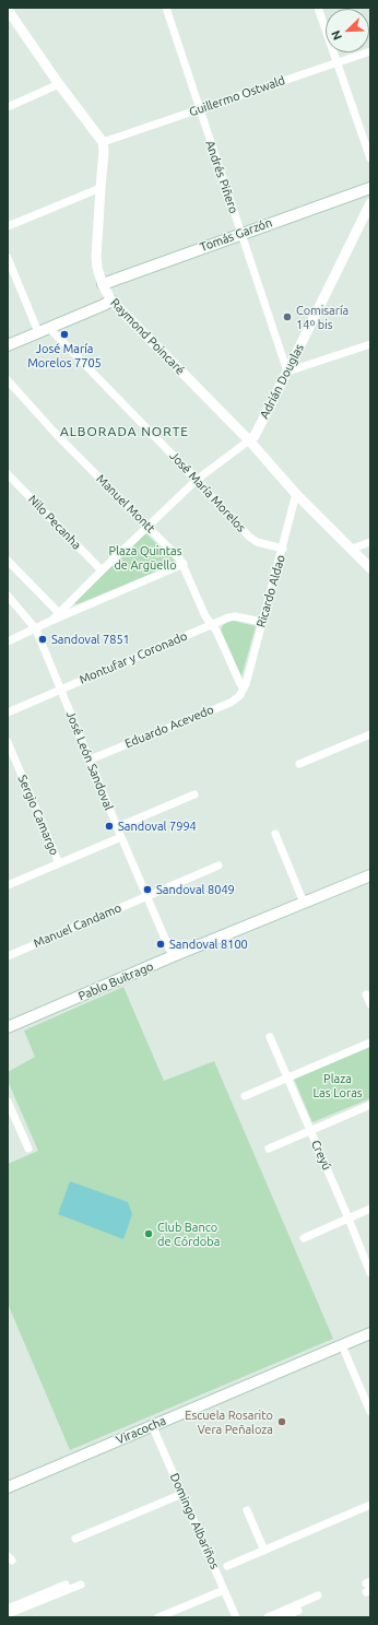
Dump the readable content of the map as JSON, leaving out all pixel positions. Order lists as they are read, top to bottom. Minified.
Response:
{"streets":{"main road":["Tomás Garzón","Pablo Buitrago","Viracocha"],"street":["Guillermo Ostwald","Andrés Piñero","Raymond Poincaré","Adrián Douglas","José María Morelos","Manuel Montt","Nilo Pecanha","Ricardo Aldao","Montufar y Coronado","Eduardo Acevedo","José León Sandoval","Sergio Camargo","Manuel Candamo","Creyú","Domingo Albariños"]},"crossings":[["Guillermo Ostwald","Andrés Piñero"],["Guillermo Ostwald","Raymond Poincaré"],["Andrés Piñero","Tomás Garzón"],["Andrés Piñero","Adrián Douglas"],["Tomás Garzón","Raymond Poincaré"],["Raymond Poincaré","Adrián Douglas"],["Raymond Poincaré","Ricardo Aldao"],["José María Morelos","Ricardo Aldao"],["Manuel Montt","Ricardo Aldao"],["Manuel Montt","Montufar y Coronado"],["Manuel Montt","Eduardo Acevedo"],["Ricardo Aldao","Montufar y Coronado"],["Ricardo Aldao","Eduardo Acevedo"],["Montufar y Coronado","José León Sandoval"],["Eduardo Acevedo","José León Sandoval"],["José León Sandoval","Manuel Candamo"],["José León Sandoval","Pablo Buitrago"],["Viracocha","Domingo Albariños"]],"districts":["ALBORADA NORTE"],"parks":["Plaza Quintas de Argüello","Plaza Las Loras"],"places":["Comisaría 14º bis","José María Morelos 7705","Sandoval 7851","Sandoval 7994","Sandoval 8049","Sandoval 8100","Club Banco de Córdoba","Escuela Rosarito Vera Peñaloza"],"north":"bottom left"}
